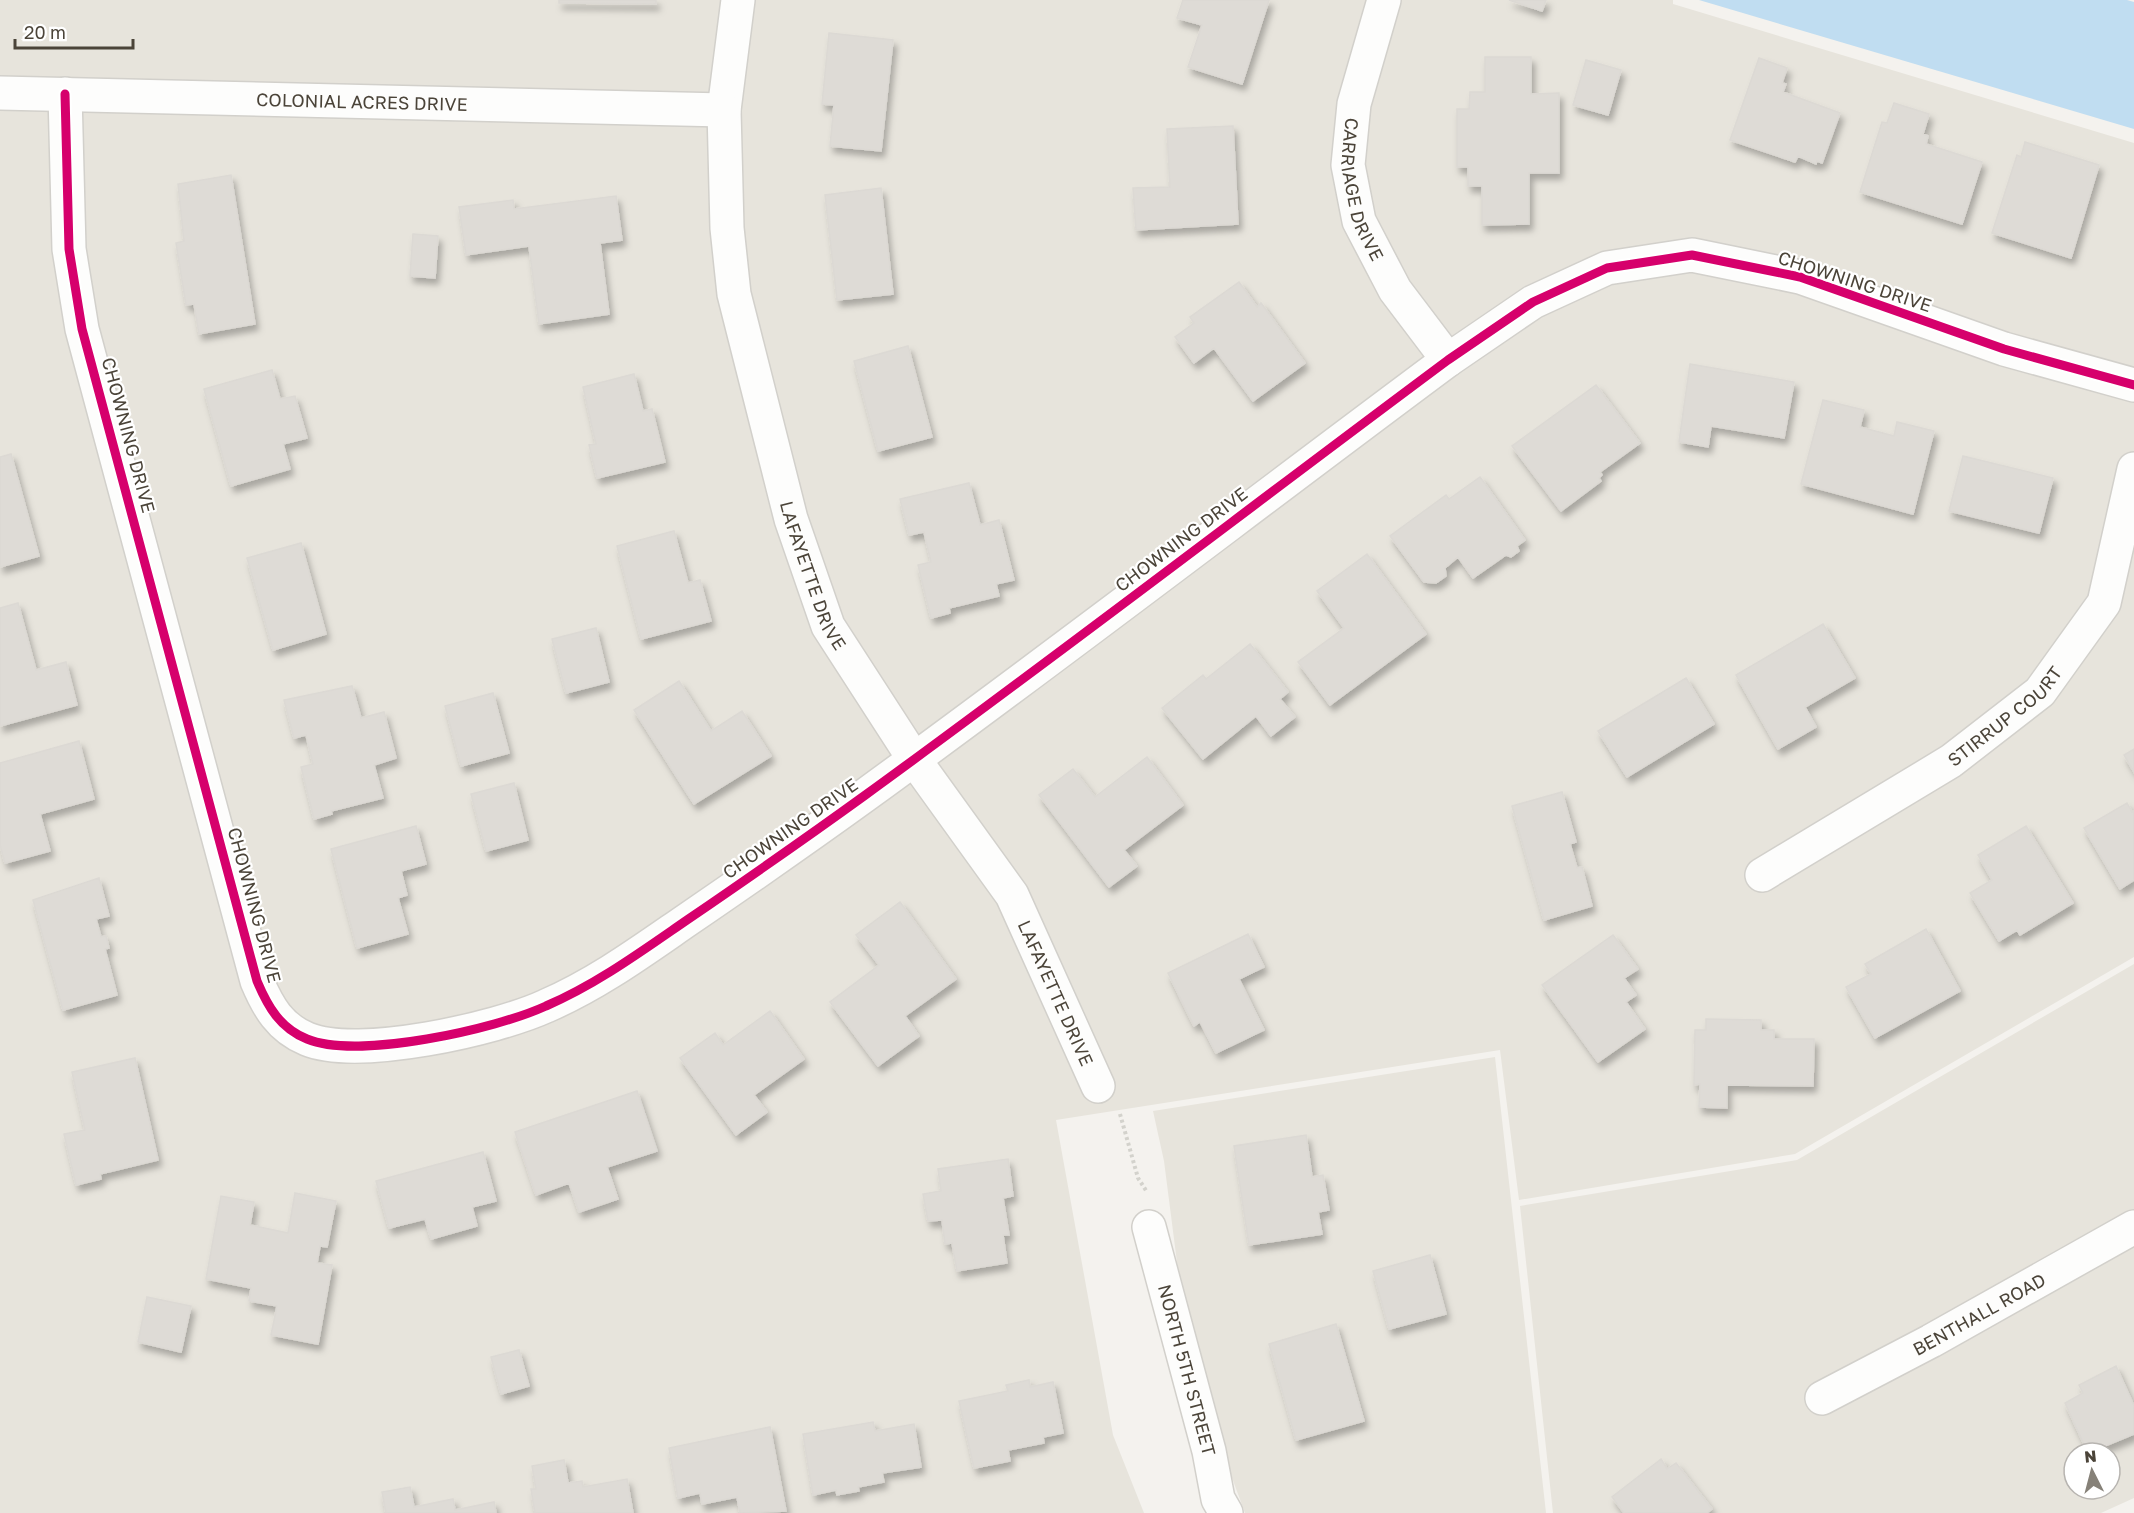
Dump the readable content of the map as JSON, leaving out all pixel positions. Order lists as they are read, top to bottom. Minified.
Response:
{"streets":{"street":["COLONIAL ACRES DRIVE","CARRIAGE DRIVE","CHOWNING DRIVE","LAFAYETTE DRIVE","STIRRUP COURT","BENTHALL ROAD","NORTH 5TH STREET"]},"crossings":[["COLONIAL ACRES DRIVE","CHOWNING DRIVE"],["COLONIAL ACRES DRIVE","LAFAYETTE DRIVE"],["CARRIAGE DRIVE","CHOWNING DRIVE"],["CHOWNING DRIVE","LAFAYETTE DRIVE"]],"scale_bar":"20 m","north":"top"}
